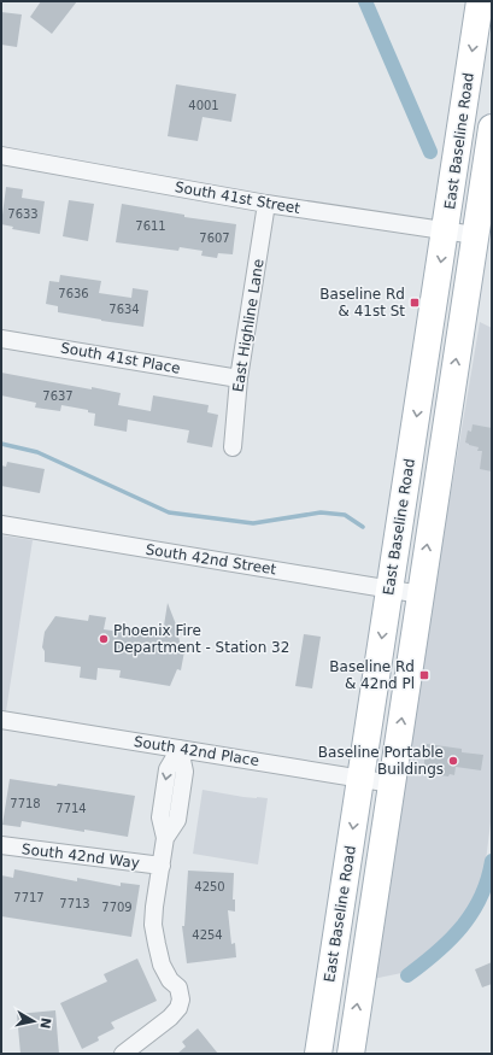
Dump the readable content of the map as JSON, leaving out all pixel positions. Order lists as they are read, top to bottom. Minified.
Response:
{"streets":{"main road":["East Baseline Road"],"street":["South 41st Street","East Highline Lane","South 41st Place","South 42nd Street","South 42nd Place","South 42nd Way"]},"crossings":[["East Baseline Road","South 41st Street"],["East Baseline Road","South 42nd Street"],["East Baseline Road","South 42nd Place"],["South 41st Street","East Highline Lane"],["East Highline Lane","South 41st Place"]],"places":{"transit":["Baseline Rd & 41st St","Baseline Rd & 42nd Pl"],"other":["Phoenix Fire Department - Station 32","Baseline Portable Buildings"]},"house_numbers":["4001","7633","7611","7607","7636","7634","7637","7718","7714","4250","7717","7713","7709","4254"],"north":"right"}
